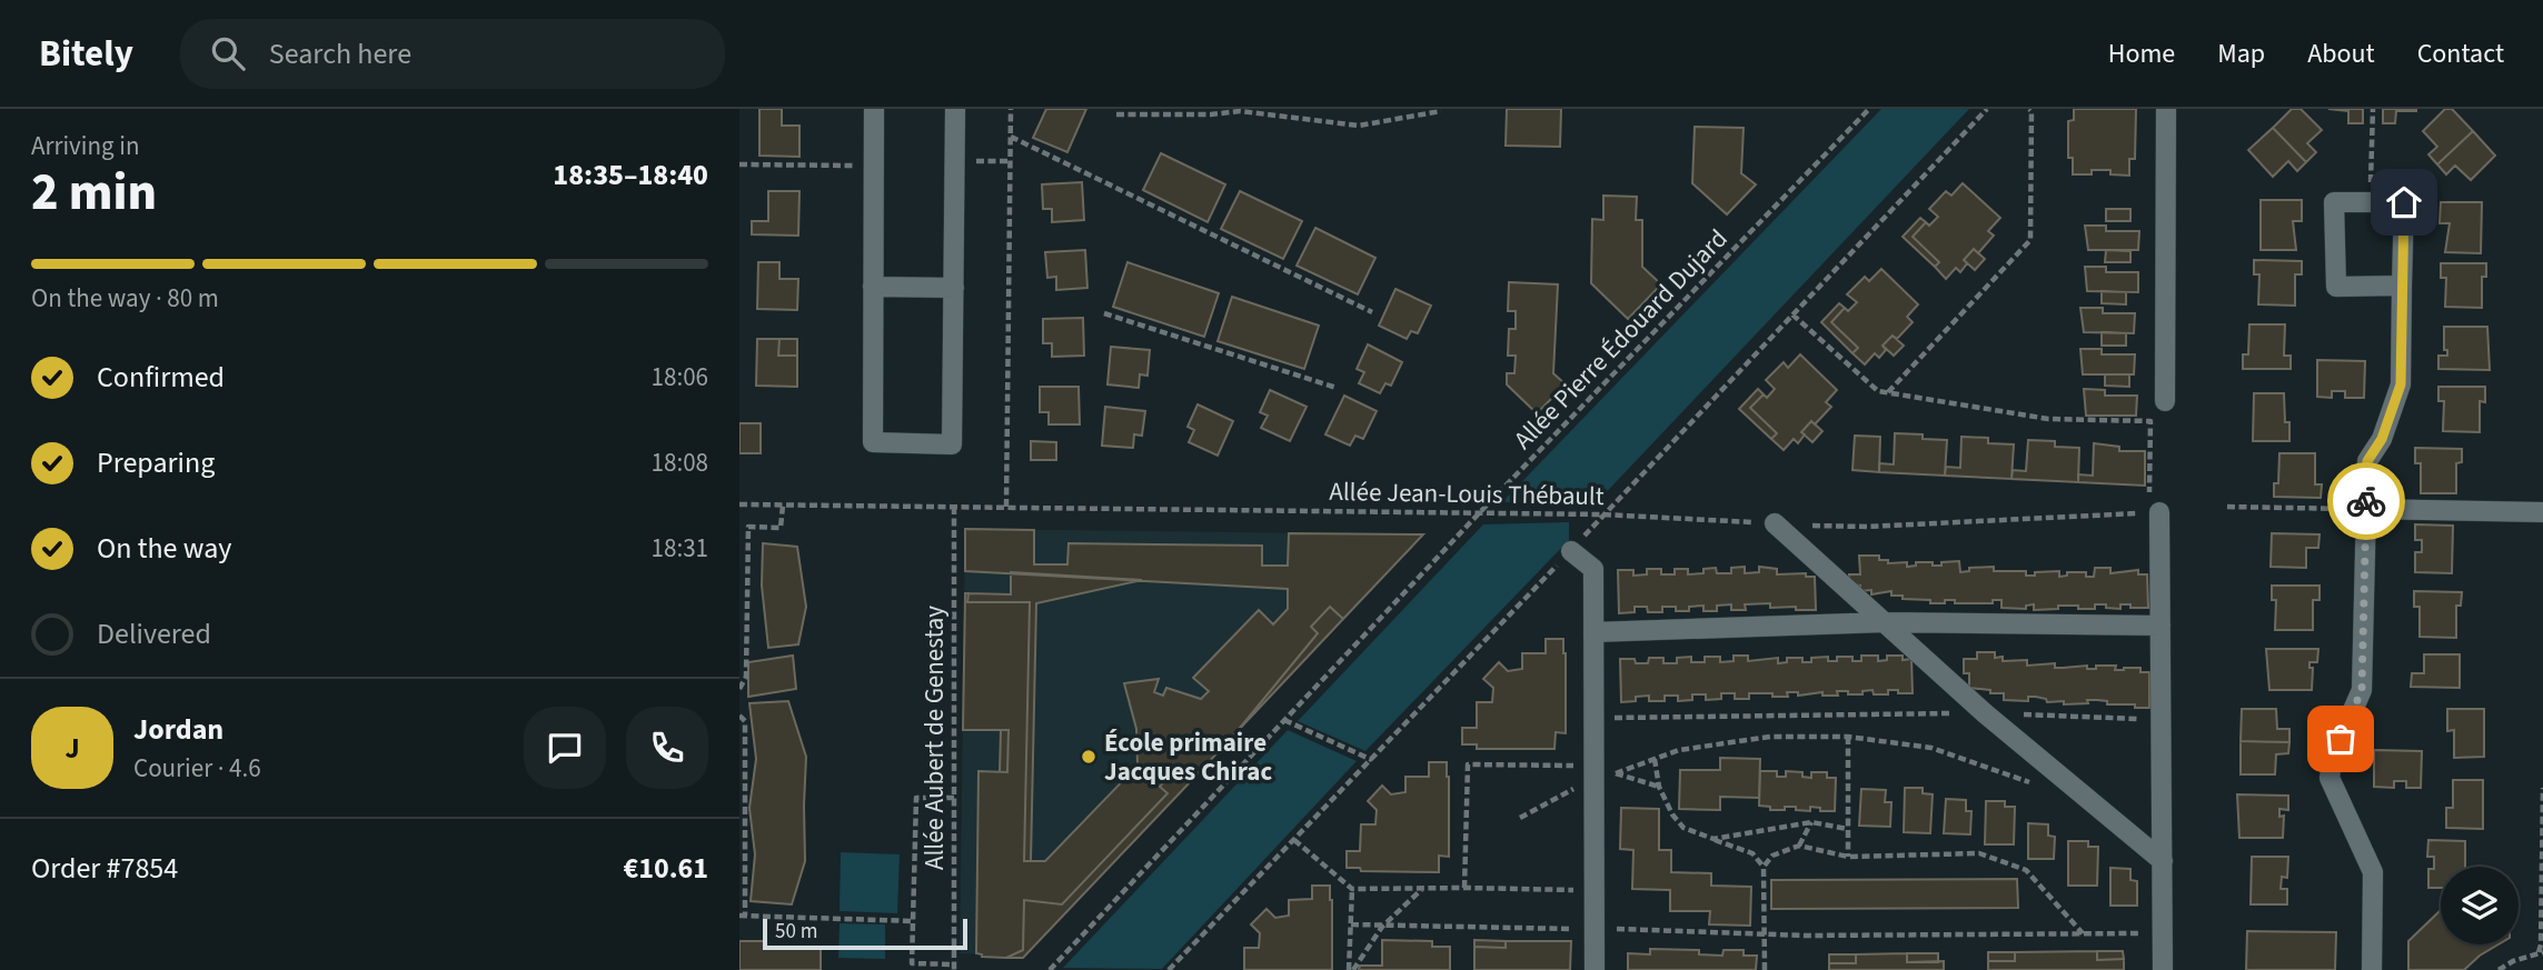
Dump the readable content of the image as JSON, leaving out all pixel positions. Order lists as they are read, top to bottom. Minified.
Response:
{"streets":{"path":["Allée Pierre Édouard Dujard","Allée Jean-Louis Thébault","Allée Aubert de Genestay"]},"crossings":[["Allée Pierre Édouard Dujard","Allée Jean-Louis Thébault"],["Allée Jean-Louis Thébault","Allée Aubert de Genestay"]],"places":["École primaire Jacques Chirac"],"scale_bar":"50 m","page":{"header":"Bitely","search":"Search here","nav":["Home","Map","About","Contact"],"heading":["2 min","Arriving in","18:35–18:40"],"panel":["Jordan","Courier · 4.6","Order #7854","€10.61"],"bar":"On the way · 80 m","list":[["Confirmed","18:06"],["Preparing","18:08"],["On the way","18:31"],"Delivered"],"round":"J","scale":"50 m"}}
